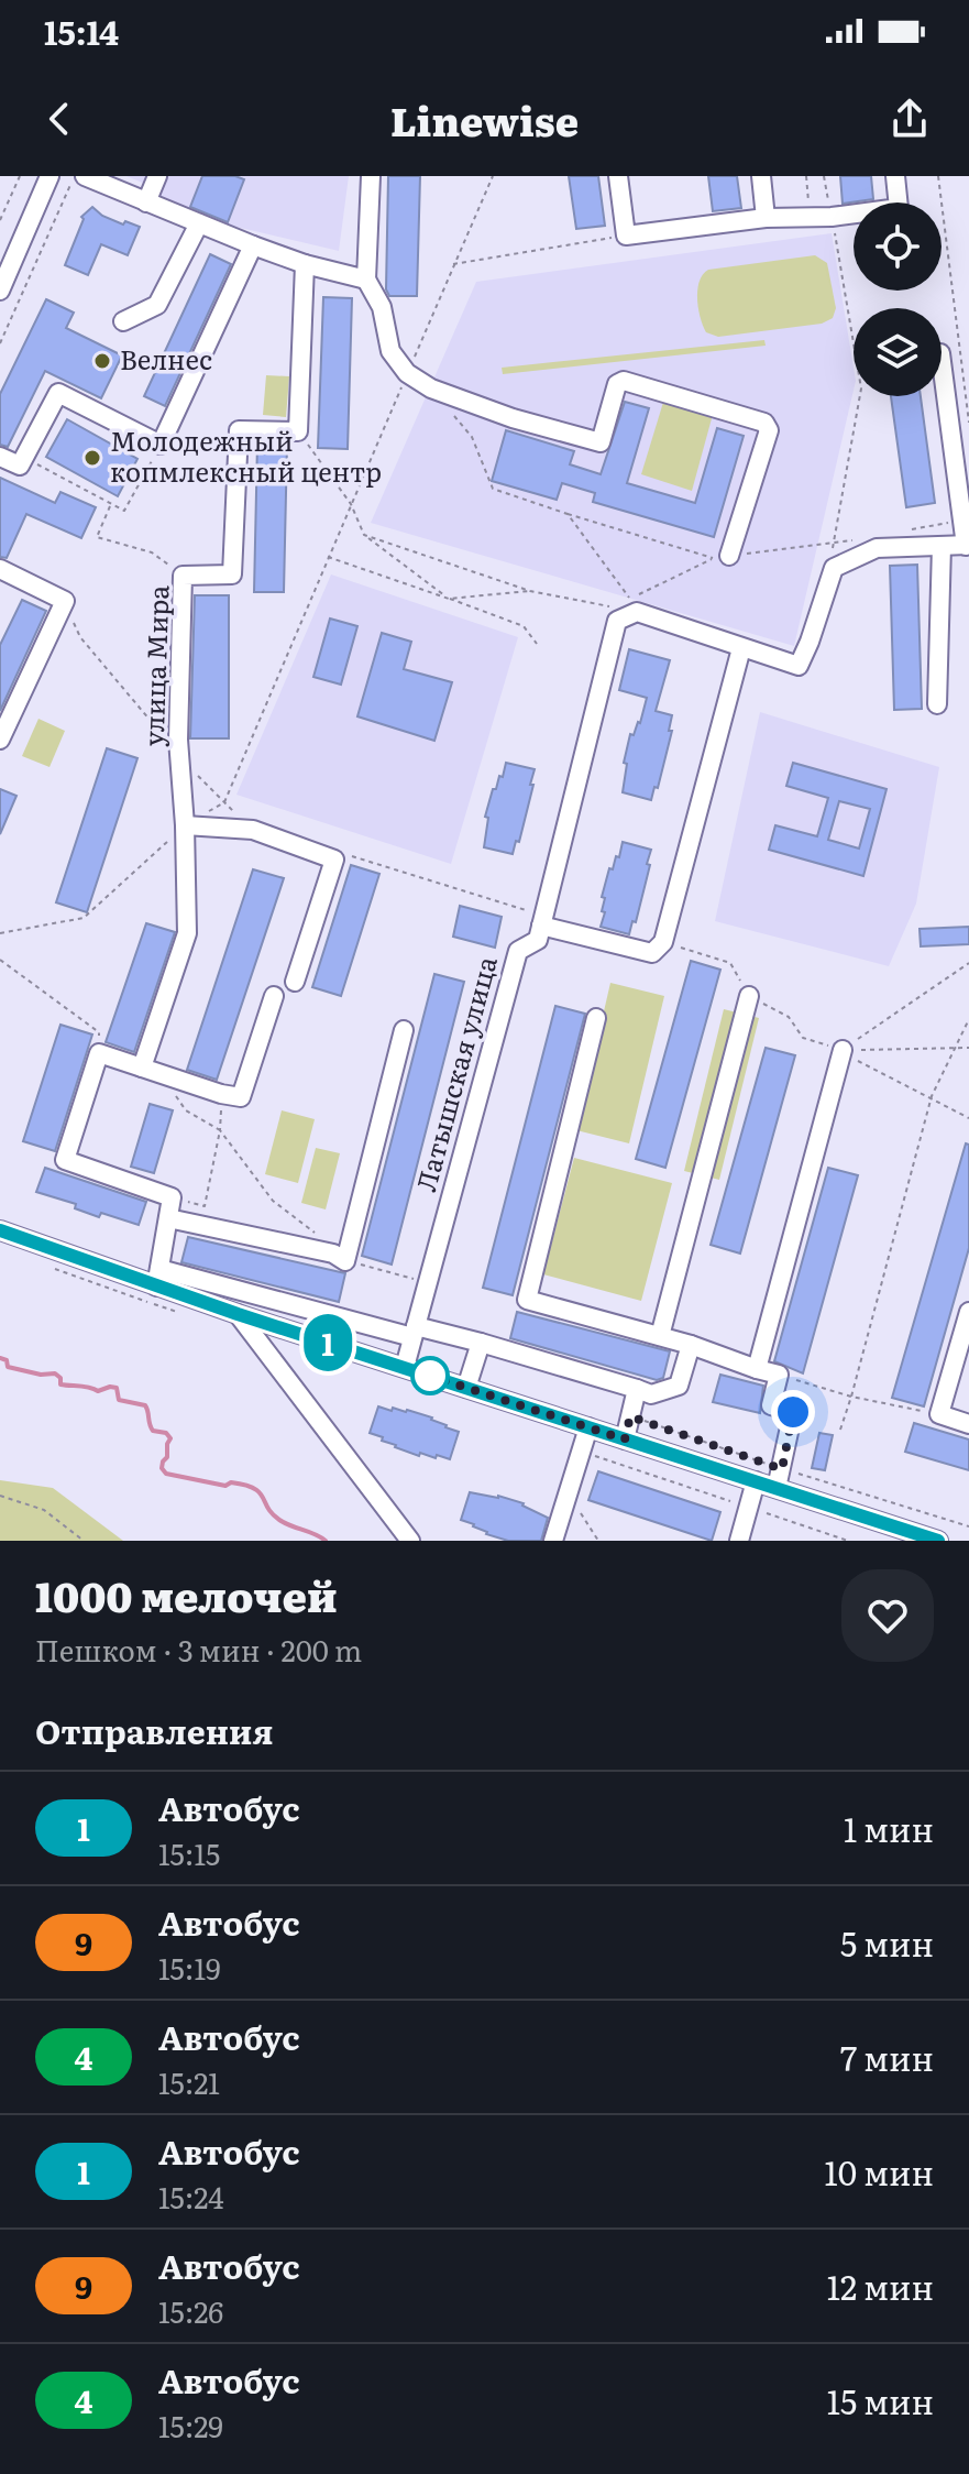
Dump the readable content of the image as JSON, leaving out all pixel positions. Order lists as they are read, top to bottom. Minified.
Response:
{"streets":{"street":["улица Мира","Латышская улица"]},"places":["Велнес","Молодежный копмлексный центр"],"lines":["bus line 1"],"page":{"status":"15:14","header":"Linewise","on_map":"1","heading":[["1000 мелочей","Пешком · 3 мин · 200 m"],"Отправления"],"list":[{"mark":"1","name":"Автобус","note":"15:15","value":"1 мин"},{"mark":"9","name":"Автобус","note":"15:19","value":"5 мин"},{"mark":"4","name":"Автобус","note":"15:21","value":"7 мин"},{"mark":"1","name":"Автобус","note":"15:24","value":"10 мин"},{"mark":"9","name":"Автобус","note":"15:26","value":"12 мин"},{"mark":"4","name":"Автобус","note":"15:29","value":"15 мин"}]}}
